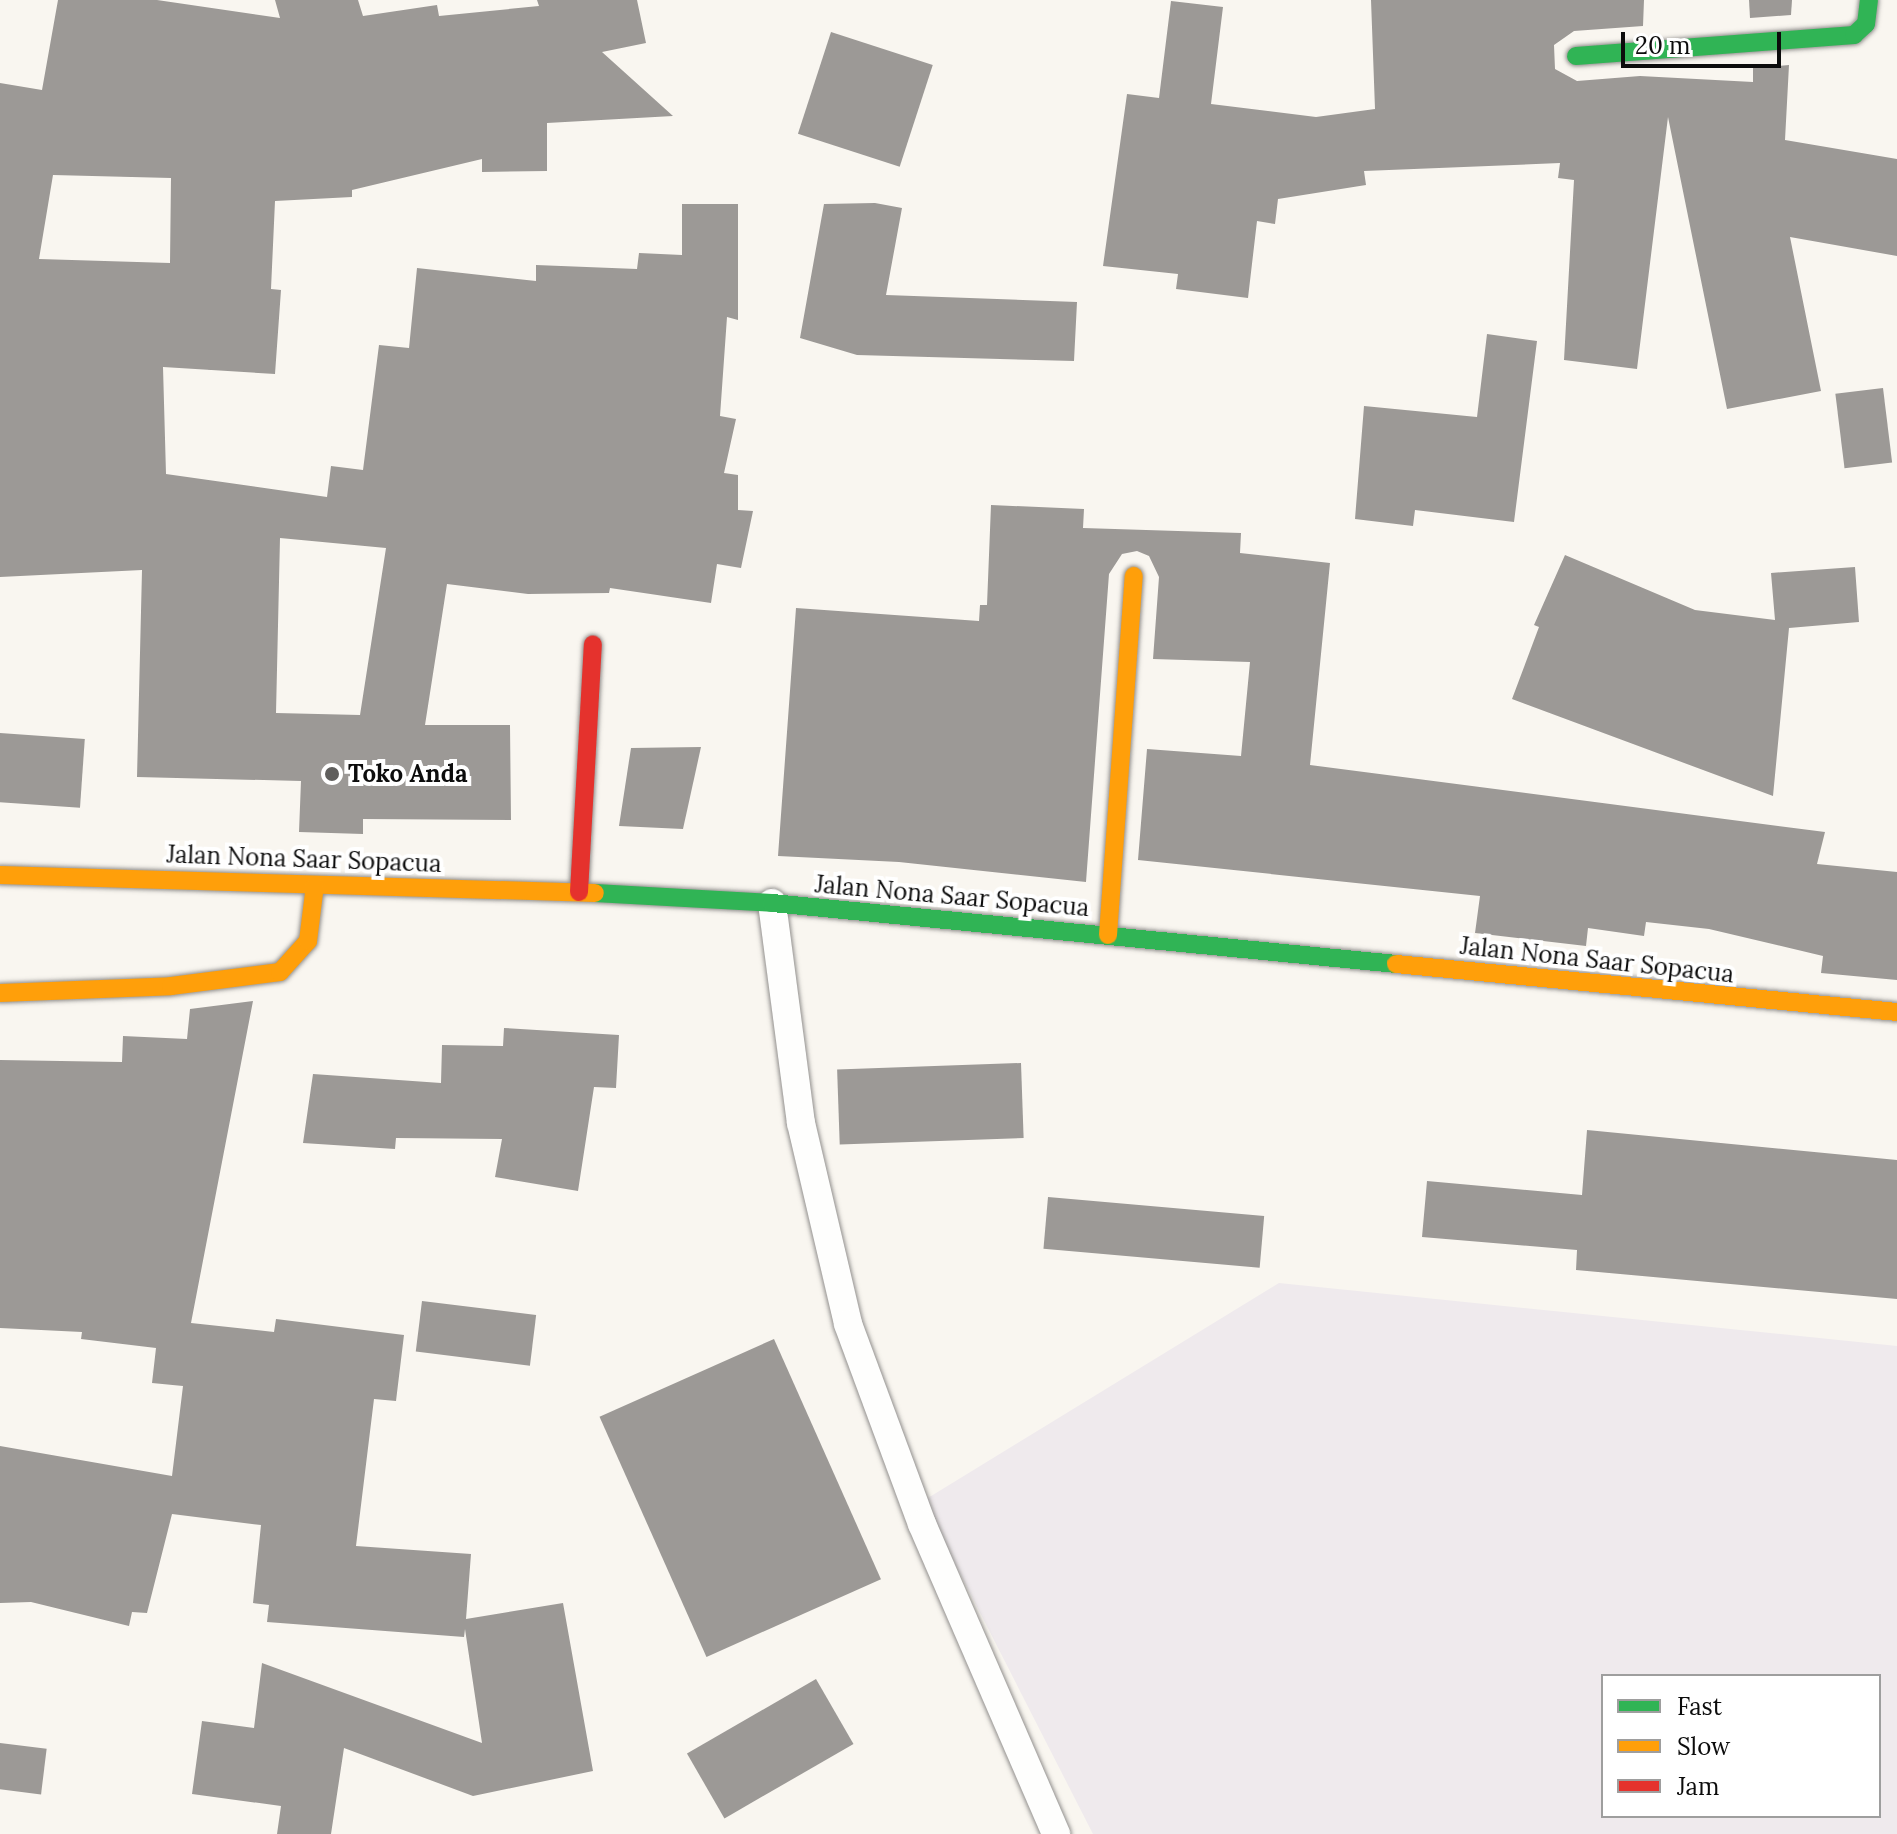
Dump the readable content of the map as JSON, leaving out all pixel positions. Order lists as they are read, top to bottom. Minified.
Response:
{"streets":{"main road":["Jalan Nona Saar Sopacua"]},"places":["Toko Anda"],"legend":["Fast","Slow","Jam"],"scale_bar":"20 m"}
